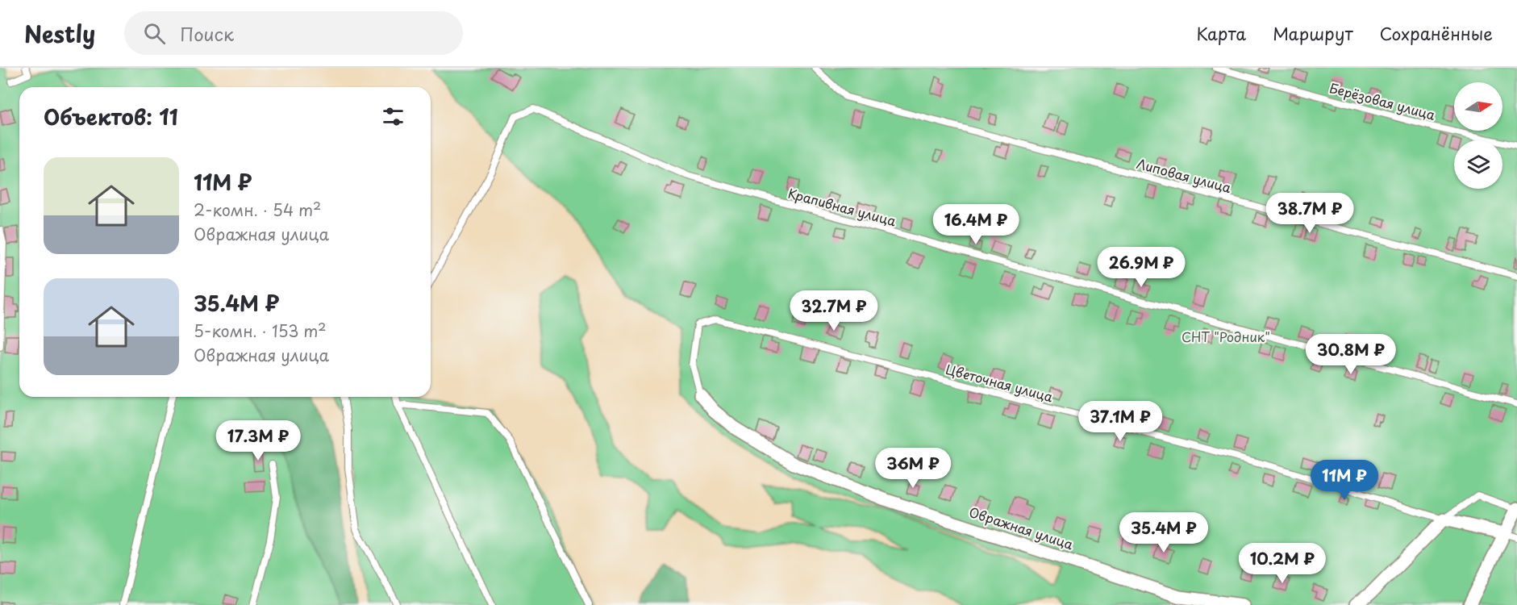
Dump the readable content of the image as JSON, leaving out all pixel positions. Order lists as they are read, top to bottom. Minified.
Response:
{"streets":{"street":["Овражная улица"],"lane":["Берёзовая улица","Липовая улица","Крапивная улица","Цветочная улица"]},"crossings":[["Цветочная улица","Овражная улица"]],"parks":["СНТ \"Родник\""],"north":"right","page":{"header":"Nestly","search":"Поиск","nav":["Карта","Маршрут","Сохранённые"],"heading":"Объектов: 11","list":[{"name":"11M ₽","note":"2-комн. · 54 m² · Овражная улица"},{"name":"35.4M ₽","note":"5-комн. · 153 m² · Овражная улица"}],"price":["38.7M ₽","16.4M ₽","26.9M ₽","32.7M ₽","30.8M ₽","37.1M ₽","17.3M ₽","36M ₽","11M ₽","35.4M ₽","10.2M ₽"]}}
